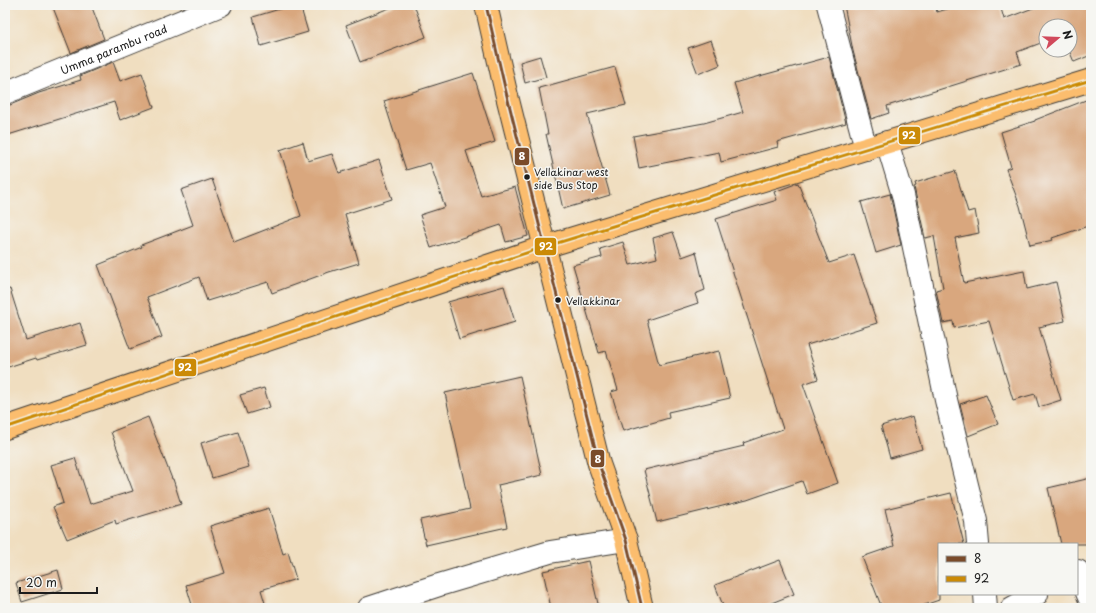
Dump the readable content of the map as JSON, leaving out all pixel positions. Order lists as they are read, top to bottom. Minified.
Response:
{"streets":{"street":["Umma parambu road"]},"places":["Vellakinar west side Bus Stop","Vellakkinar"],"lines":["transit line 8","transit line 92"],"legend":["8","92"],"scale_bar":"20 m","north":"right"}
